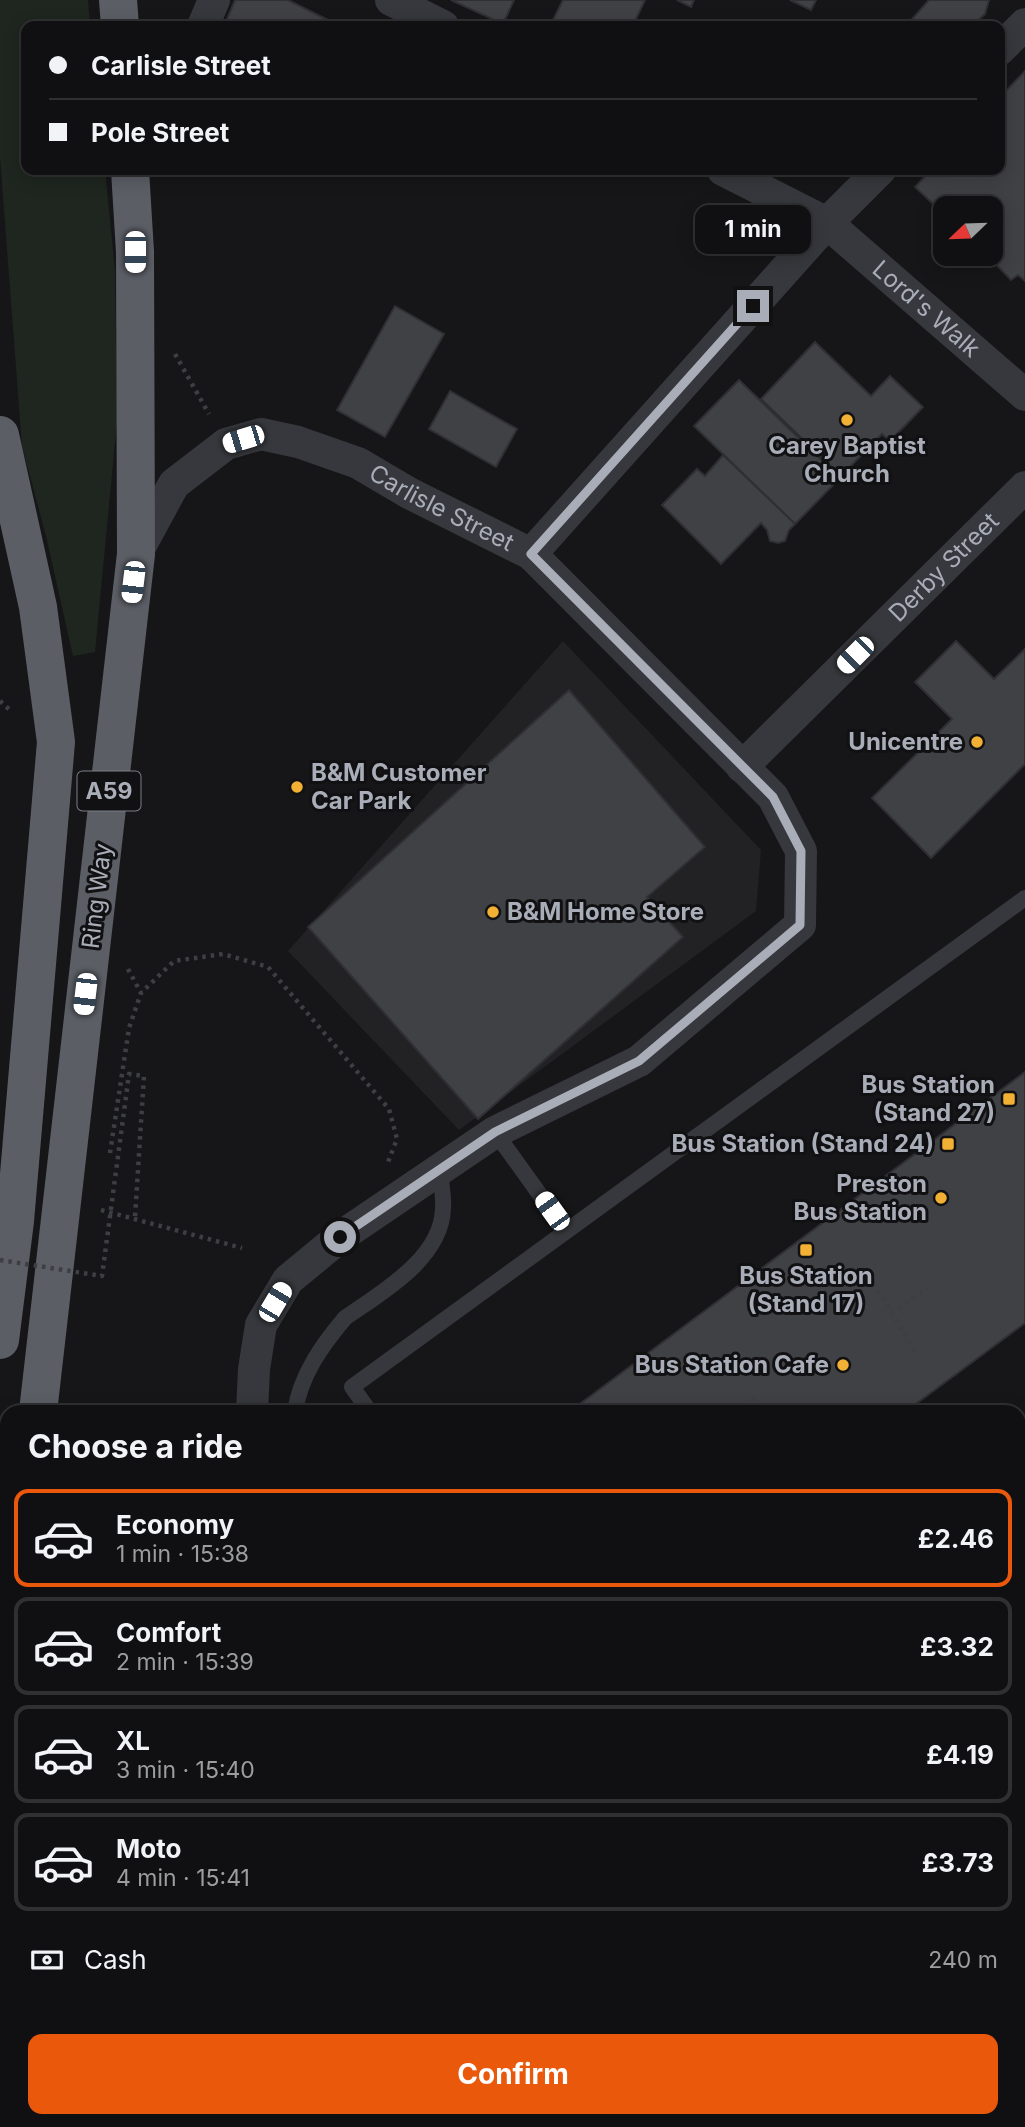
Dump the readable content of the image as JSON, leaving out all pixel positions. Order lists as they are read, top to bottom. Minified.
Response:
{"streets":{"highway":["A59","Ring Way"],"street":["Lord's Walk","Carlisle Street","Derby Street"]},"crossings":[["Carlisle Street","Derby Street"],["Carlisle Street","Ring Way"]],"places":{"other":["Carey Baptist Church","Unicentre","B&M Customer Car Park","B&M Home Store","Preston Bus Station","Bus Station Cafe"],"transit":["Bus Station (Stand 27)","Bus Station (Stand 24)","Bus Station (Stand 17)"]},"north":"bottom left","page":{"banner":["Carlisle Street","Pole Street"],"bubble":"1 min","heading":"Choose a ride","list":[{"name":"Economy","note":"1 min · 15:38","value":"£2.46"},{"name":"Comfort","note":"2 min · 15:39","value":"£3.32"},{"name":"XL","note":"3 min · 15:40","value":"£4.19"},{"name":"Moto","note":"4 min · 15:41","value":"£3.73"}],"pay":["Cash","240 m"],"buttons":"Confirm"}}
